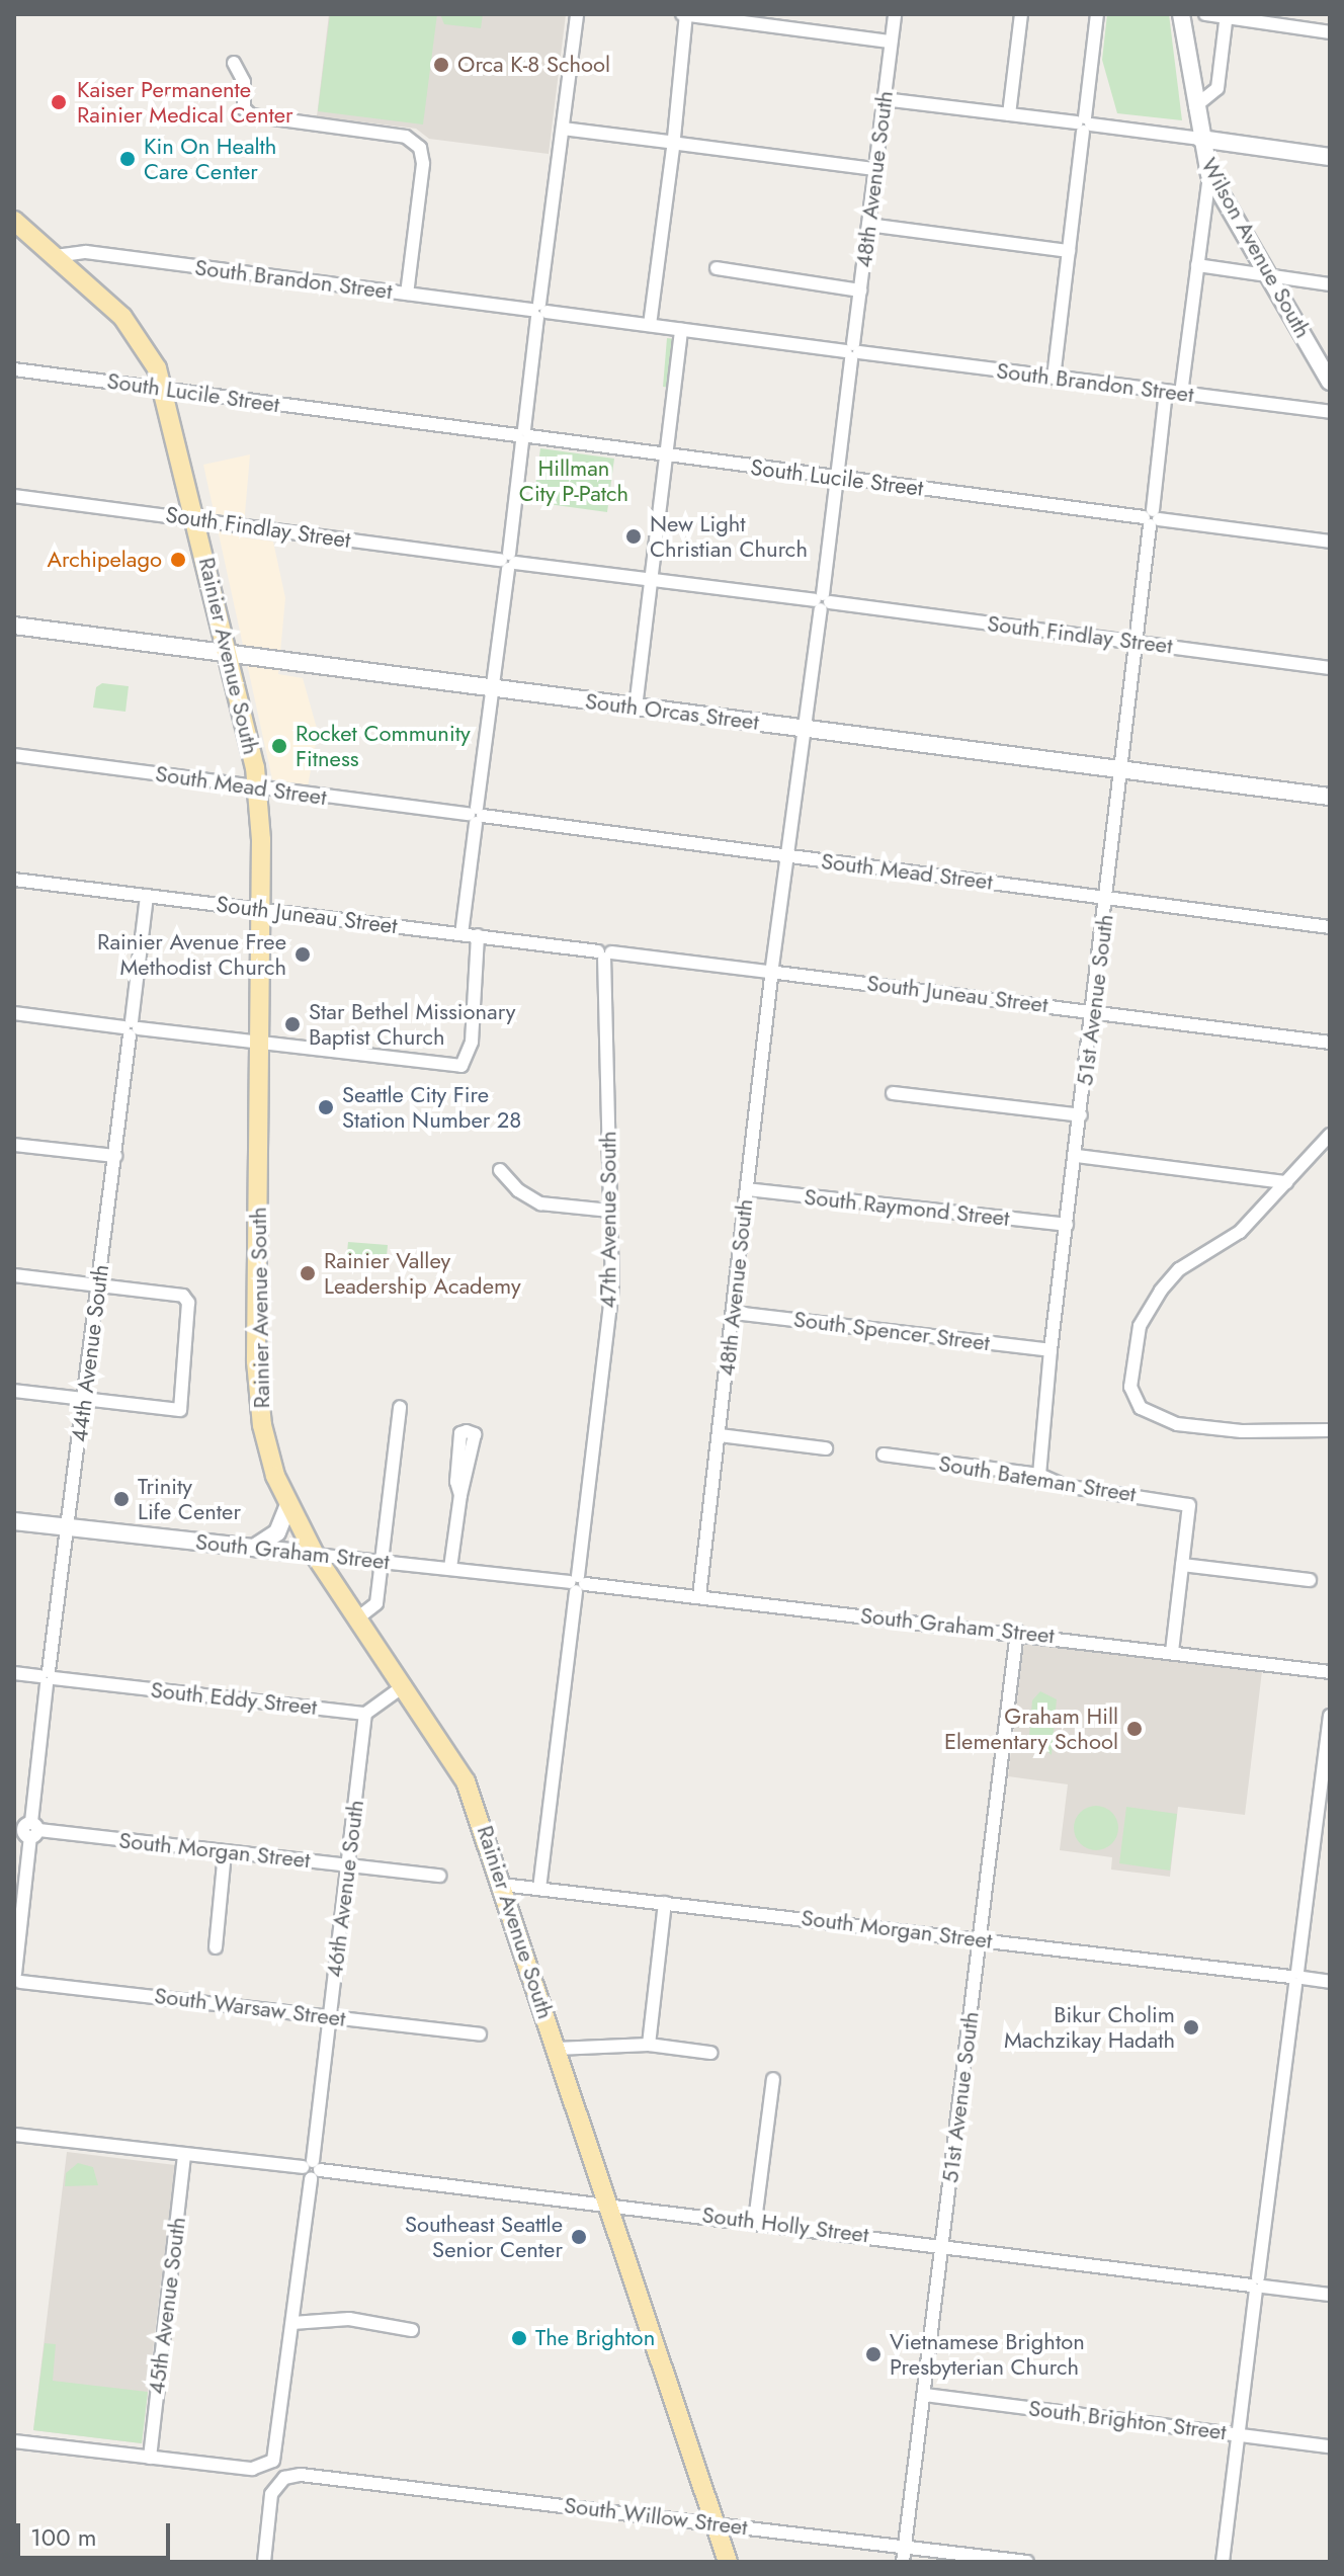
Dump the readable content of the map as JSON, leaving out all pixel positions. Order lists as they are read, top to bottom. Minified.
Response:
{"streets":{"main road":["Rainier Avenue South"],"street":["48th Avenue South","Wilson Avenue South","South Brandon Street","South Lucile Street","South Findlay Street","South Orcas Street","South Mead Street","South Juneau Street","51st Avenue South","South Raymond Street","47th Avenue South","South Spencer Street","44th Avenue South","South Bateman Street","South Graham Street","South Eddy Street","South Morgan Street","46th Avenue South","South Warsaw Street","South Holly Street","45th Avenue South","South Brighton Street","South Willow Street"]},"crossings":[["48th Avenue South","South Brandon Street"],["48th Avenue South","South Lucile Street"],["48th Avenue South","South Findlay Street"],["48th Avenue South","South Orcas Street"],["48th Avenue South","South Mead Street"],["48th Avenue South","South Juneau Street"],["48th Avenue South","South Raymond Street"],["48th Avenue South","South Spencer Street"],["48th Avenue South","South Graham Street"],["South Brandon Street","Rainier Avenue South"],["South Brandon Street","51st Avenue South"],["South Lucile Street","Rainier Avenue South"],["South Lucile Street","51st Avenue South"],["South Findlay Street","Rainier Avenue South"],["South Findlay Street","51st Avenue South"],["Rainier Avenue South","South Orcas Street"],["Rainier Avenue South","South Mead Street"],["Rainier Avenue South","South Juneau Street"],["Rainier Avenue South","South Graham Street"],["Rainier Avenue South","South Morgan Street"],["Rainier Avenue South","South Holly Street"],["Rainier Avenue South","South Willow Street"],["South Orcas Street","51st Avenue South"],["South Mead Street","51st Avenue South"],["South Juneau Street","51st Avenue South"],["South Juneau Street","47th Avenue South"],["South Juneau Street","44th Avenue South"],["51st Avenue South","South Raymond Street"],["51st Avenue South","South Spencer Street"],["51st Avenue South","South Bateman Street"],["51st Avenue South","South Graham Street"],["51st Avenue South","South Morgan Street"],["51st Avenue South","South Holly Street"],["51st Avenue South","South Brighton Street"],["51st Avenue South","South Willow Street"],["47th Avenue South","South Graham Street"],["47th Avenue South","South Morgan Street"],["44th Avenue South","South Graham Street"],["44th Avenue South","South Eddy Street"],["44th Avenue South","South Morgan Street"],["44th Avenue South","South Warsaw Street"],["South Eddy Street","46th Avenue South"],["South Morgan Street","46th Avenue South"],["46th Avenue South","South Warsaw Street"],["46th Avenue South","South Holly Street"],["46th Avenue South","45th Avenue South"],["South Holly Street","45th Avenue South"]],"parks":["Hillman City P-Patch"],"places":["Orca K-8 School","Kaiser Permanente Rainier Medical Center","Kin On Health Care Center","New Light Christian Church","Archipelago","Rocket Community Fitness","Rainier Avenue Free Methodist Church","Star Bethel Missionary Baptist Church","Seattle City Fire Station Number 28","Rainier Valley Leadership Academy","Trinity Life Center","Graham Hill Elementary School","Bikur Cholim Machzikay Hadath","Southeast Seattle Senior Center","The Brighton","Vietnamese Brighton Presbyterian Church"],"scale_bar":"100 m"}
